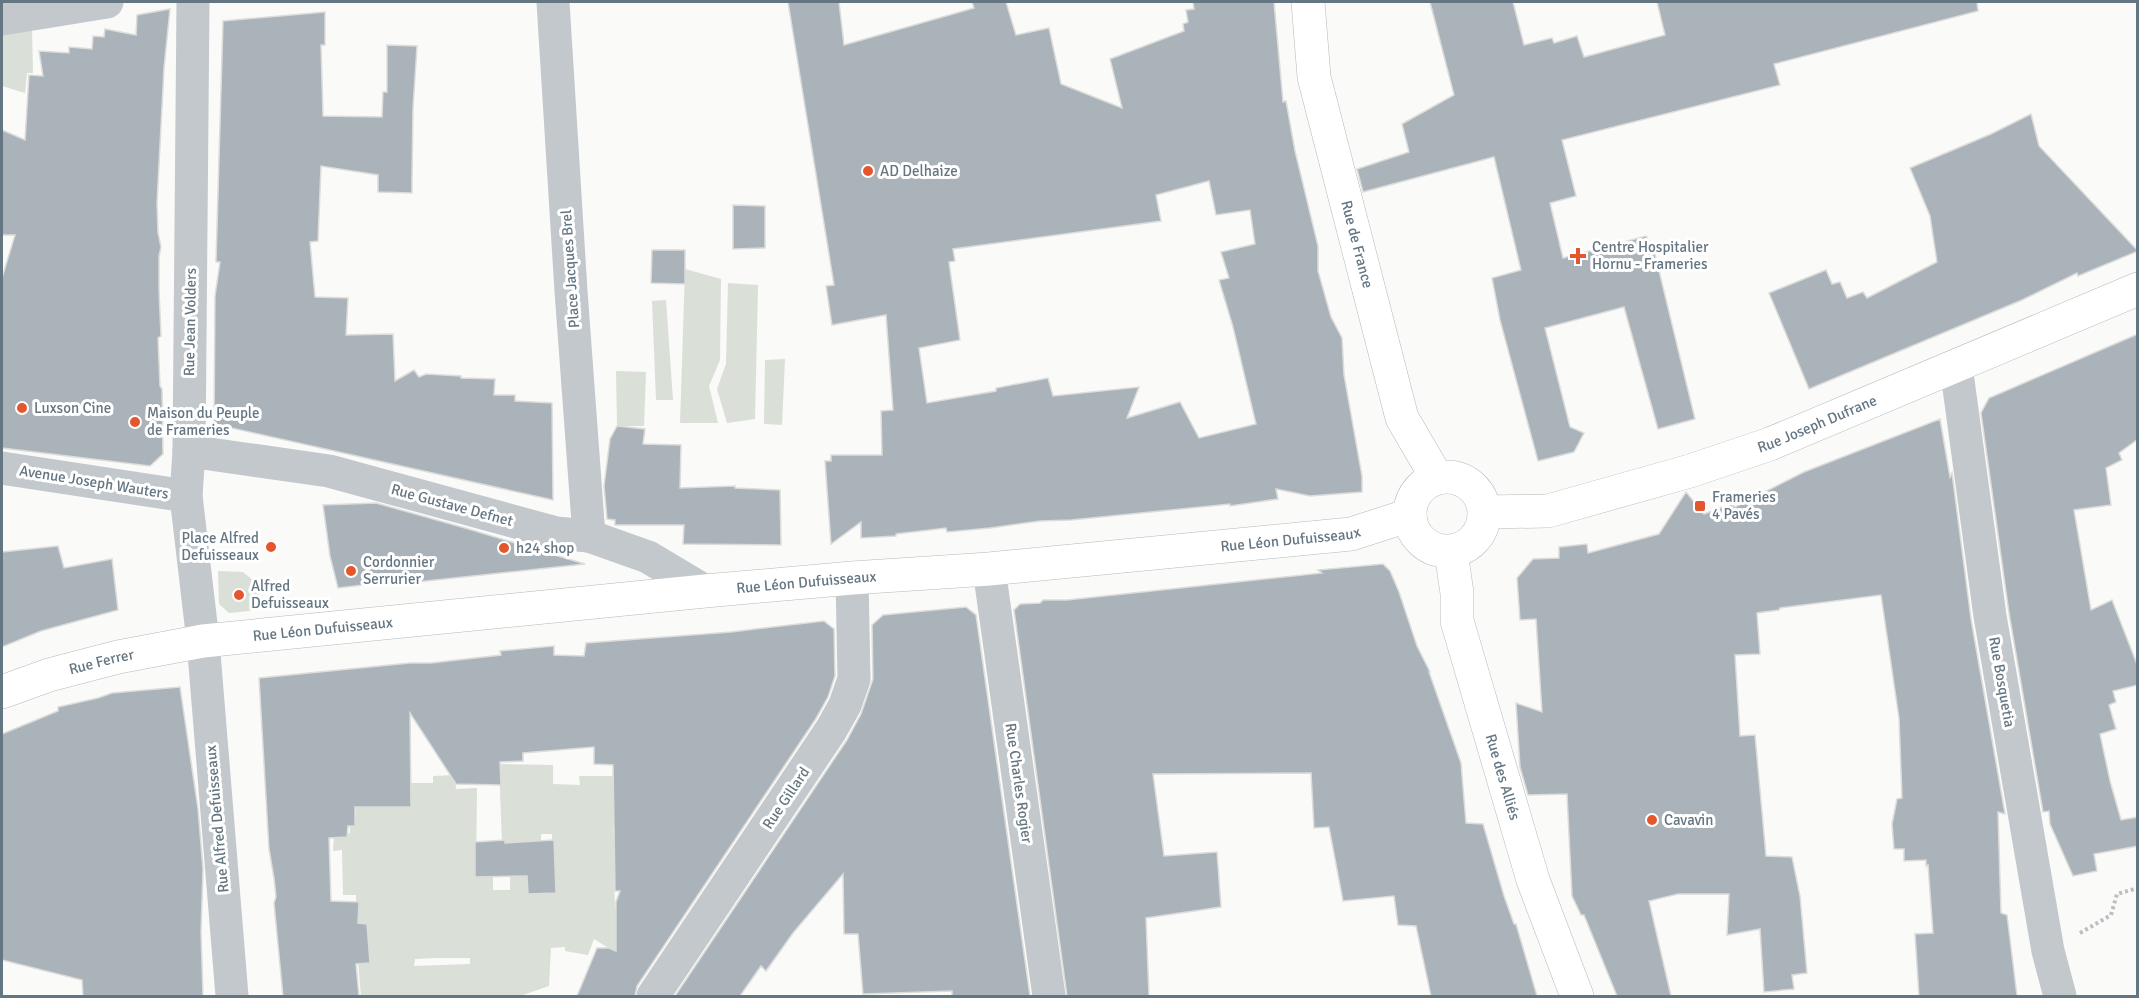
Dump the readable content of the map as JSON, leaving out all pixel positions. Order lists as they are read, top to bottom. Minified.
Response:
{"streets":{"main road":["Rue de France","Rue Joseph Dufrane","Rue Léon Dufuisseaux","Rue Ferrer","Rue des Alliés"],"street":["Place Jacques Brel","Rue Jean Volders","Avenue Joseph Wauters","Rue Gustave Defnet","Rue Bosquetia","Rue Charles Rogier","Rue Gillard","Rue Alfred Defuisseaux"]},"crossings":[["Rue de France","Rue Joseph Dufrane"],["Rue de France","Rue Léon Dufuisseaux"],["Rue de France","Rue des Alliés"],["Place Jacques Brel","Rue Gustave Defnet"],["Rue Jean Volders","Avenue Joseph Wauters"],["Rue Jean Volders","Rue Gustave Defnet"],["Rue Jean Volders","Rue Léon Dufuisseaux"],["Rue Jean Volders","Rue Ferrer"],["Rue Jean Volders","Rue Alfred Defuisseaux"],["Rue Joseph Dufrane","Rue Léon Dufuisseaux"],["Rue Joseph Dufrane","Rue Bosquetia"],["Rue Joseph Dufrane","Rue des Alliés"],["Rue Gustave Defnet","Rue Léon Dufuisseaux"],["Rue Léon Dufuisseaux","Rue Ferrer"],["Rue Léon Dufuisseaux","Rue des Alliés"],["Rue Léon Dufuisseaux","Rue Charles Rogier"],["Rue Léon Dufuisseaux","Rue Gillard"],["Rue Léon Dufuisseaux","Rue Alfred Defuisseaux"],["Rue Ferrer","Rue Alfred Defuisseaux"]],"places":{"other":["AD Delhaize","Luxson Cine","Maison du Peuple de Frameries","Place Alfred Defuisseaux","h24 shop","Cordonnier Serrurier","Alfred Defuisseaux","Cavavin"],"health":["Centre Hospitalier Hornu - Frameries"],"transit":["Frameries 4 Pavés"]}}
